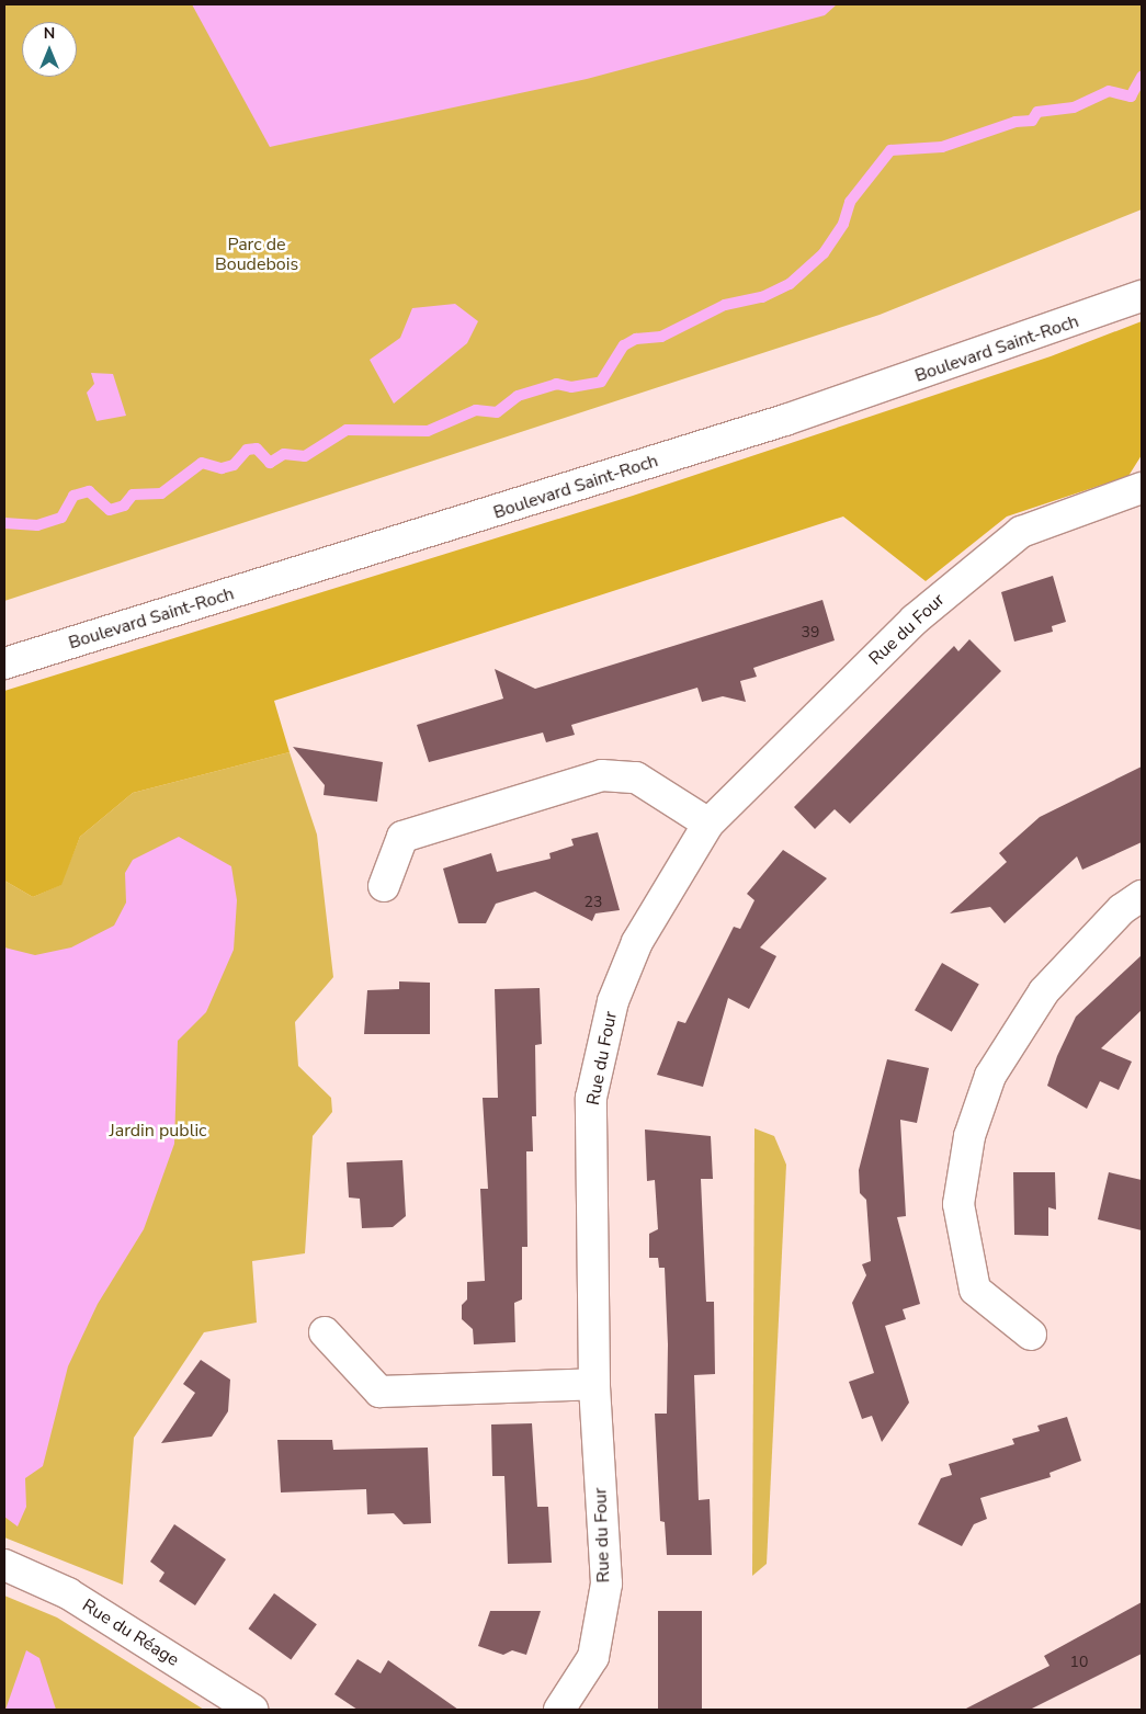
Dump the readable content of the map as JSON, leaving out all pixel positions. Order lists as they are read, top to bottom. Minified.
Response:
{"streets":{"street":["Boulevard Saint-Roch","Rue du Four","Rue du Réage"]},"parks":["Parc de Boudebois","Jardin public"],"house_numbers":["39","23","10"],"north":"top"}
